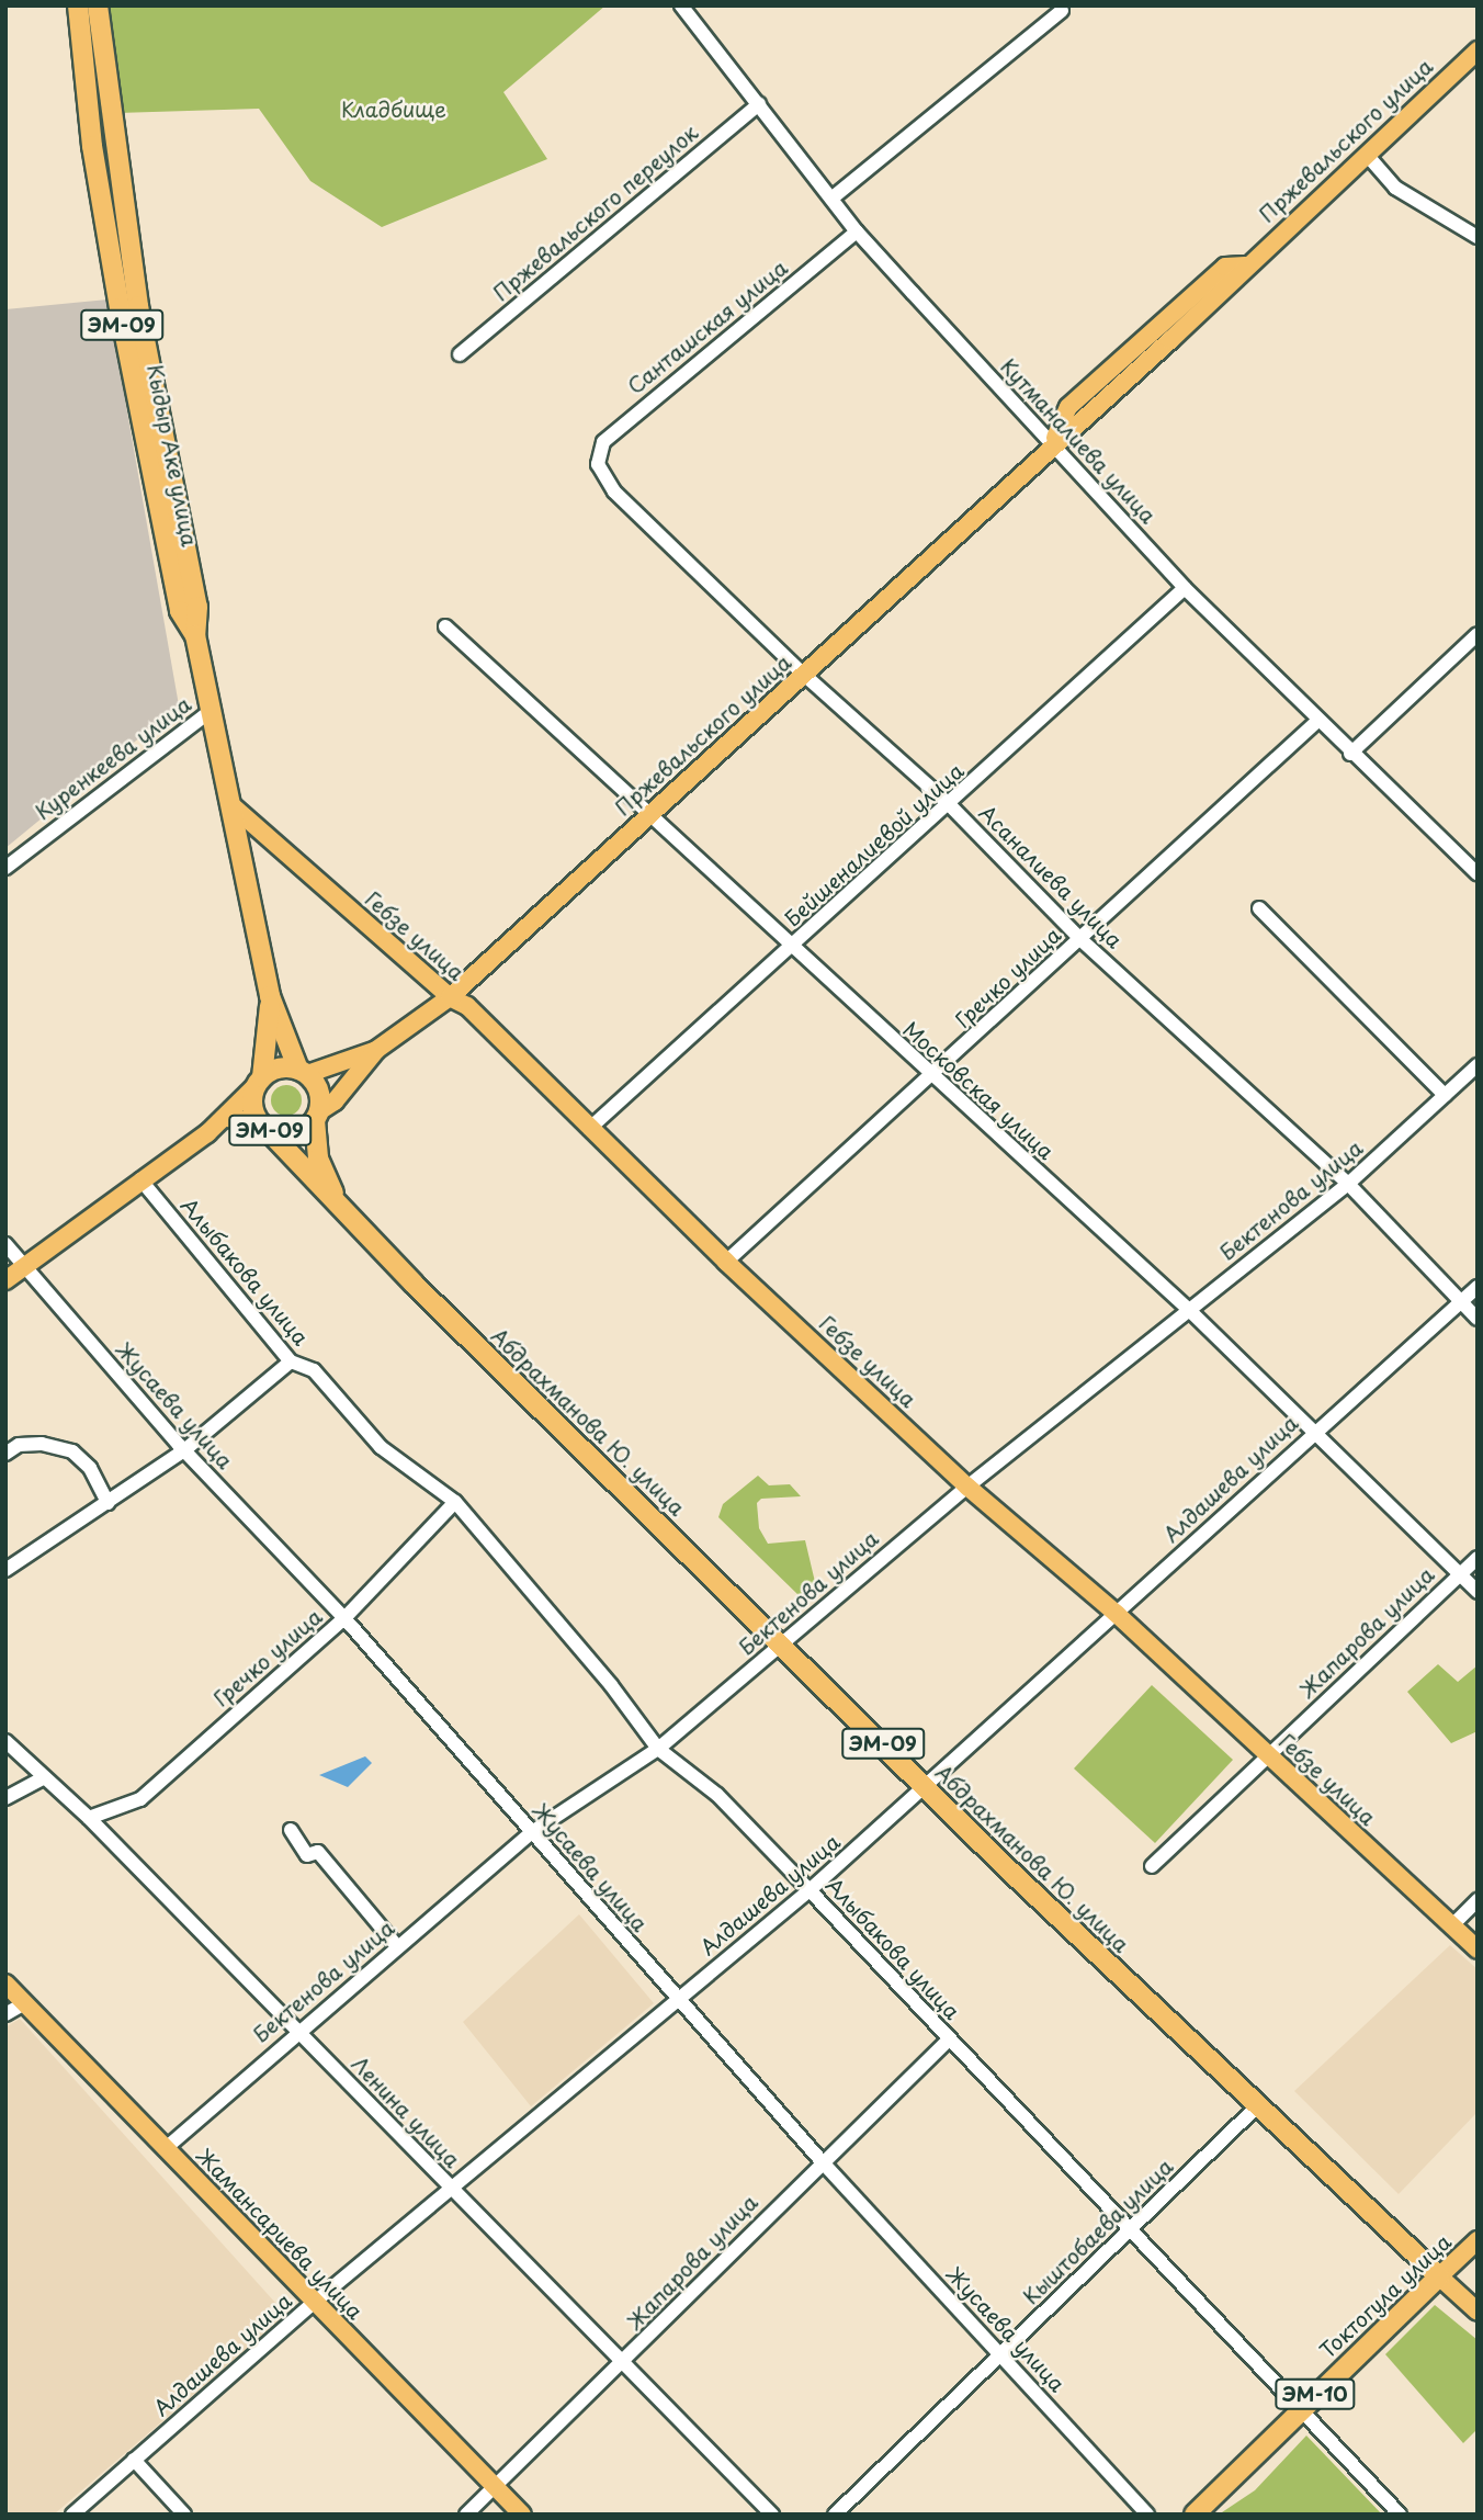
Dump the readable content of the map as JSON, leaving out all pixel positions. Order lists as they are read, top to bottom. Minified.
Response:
{"streets":{"highway":["ЭМ-09","Кыдыр Аке улица","Абдрахманова Ю. улица","Токтогула улица","ЭМ-10"],"main road":["Пржевальского улица","Гебзе улица","Жамансариева улица"],"street":["Пржевальского переулок","Санташская улица","Кутманалиева улица","Куренкеева улица","Бейшеналиевой улица","Асаналиева улица","Гречко улица","Московская улица","Бектенова улица","Алыбакова улица","Жусаева улица","Алдашева улица","Жапарова улица","Ленина улица","Кыштобаева улица"]},"crossings":[["Пржевальского улица","ЭМ-09"],["Пржевальского улица","Кутманалиева улица"],["Пржевальского улица","Кыдыр Аке улица"],["Пржевальского улица","Асаналиева улица"],["Пржевальского улица","Гебзе улица"],["Пржевальского улица","Московская улица"],["Пржевальского улица","Абдрахманова Ю. улица"],["Пржевальского переулок","Кутманалиева улица"],["ЭМ-09","Кыдыр Аке улица"],["ЭМ-09","Абдрахманова Ю. улица"],["Санташская улица","Кутманалиева улица"],["Санташская улица","Асаналиева улица"],["Кутманалиева улица","Бейшеналиевой улица"],["Кутманалиева улица","Гречко улица"],["Кыдыр Аке улица","Куренкеева улица"],["Кыдыр Аке улица","Гебзе улица"],["Кыдыр Аке улица","Абдрахманова Ю. улица"],["Бейшеналиевой улица","Асаналиева улица"],["Бейшеналиевой улица","Гебзе улица"],["Бейшеналиевой улица","Московская улица"],["Асаналиева улица","Гречко улица"],["Асаналиева улица","Бектенова улица"],["Асаналиева улица","Алдашева улица"],["Гебзе улица","Гречко улица"],["Гебзе улица","Бектенова улица"],["Гебзе улица","Алдашева улица"],["Гебзе улица","Жапарова улица"],["Гречко улица","Московская улица"],["Гречко улица","Алыбакова улица"],["Гречко улица","Жусаева улица"],["Гречко улица","Ленина улица"],["Московская улица","Бектенова улица"],["Московская улица","Алдашева улица"],["Московская улица","Жапарова улица"],["Бектенова улица","Алыбакова улица"],["Бектенова улица","Жусаева улица"],["Бектенова улица","Абдрахманова Ю. улица"],["Бектенова улица","Ленина улица"],["Бектенова улица","Жамансариева улица"],["Алыбакова улица","Алдашева улица"],["Алыбакова улица","Жапарова улица"],["Алыбакова улица","Кыштобаева улица"],["Алыбакова улица","Токтогула улица"],["Жусаева улица","Алдашева улица"],["Жусаева улица","Жапарова улица"],["Жусаева улица","Кыштобаева улица"],["Абдрахманова Ю. улица","Алдашева улица"],["Абдрахманова Ю. улица","Кыштобаева улица"],["Абдрахманова Ю. улица","Токтогула улица"],["Алдашева улица","Ленина улица"],["Алдашева улица","Жамансариева улица"],["Жапарова улица","Ленина улица"],["Жапарова улица","Жамансариева улица"]],"parks":["Кладбище"]}
